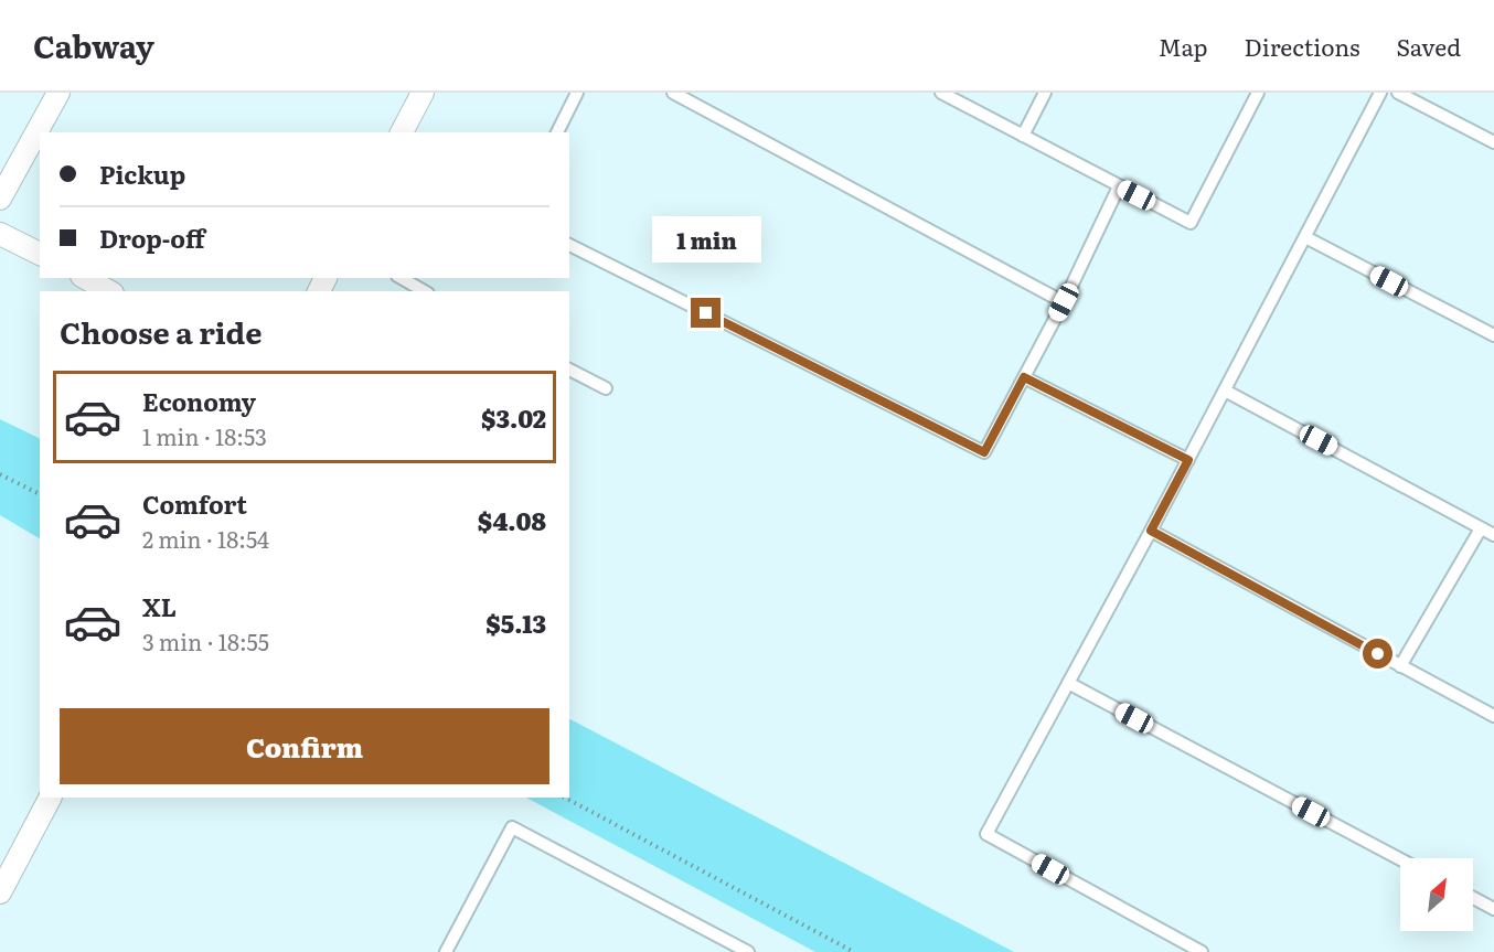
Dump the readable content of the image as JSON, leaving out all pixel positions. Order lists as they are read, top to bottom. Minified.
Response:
{"north":"top right","page":{"header":"Cabway","nav":["Map","Directions","Saved"],"banner":["Pickup","Drop-off"],"bubble":"1 min","heading":"Choose a ride","list":[{"name":"Economy","note":"1 min · 18:53","value":"$3.02"},{"name":"Comfort","note":"2 min · 18:54","value":"$4.08"},{"name":"XL","note":"3 min · 18:55","value":"$5.13"}],"buttons":"Confirm"}}
